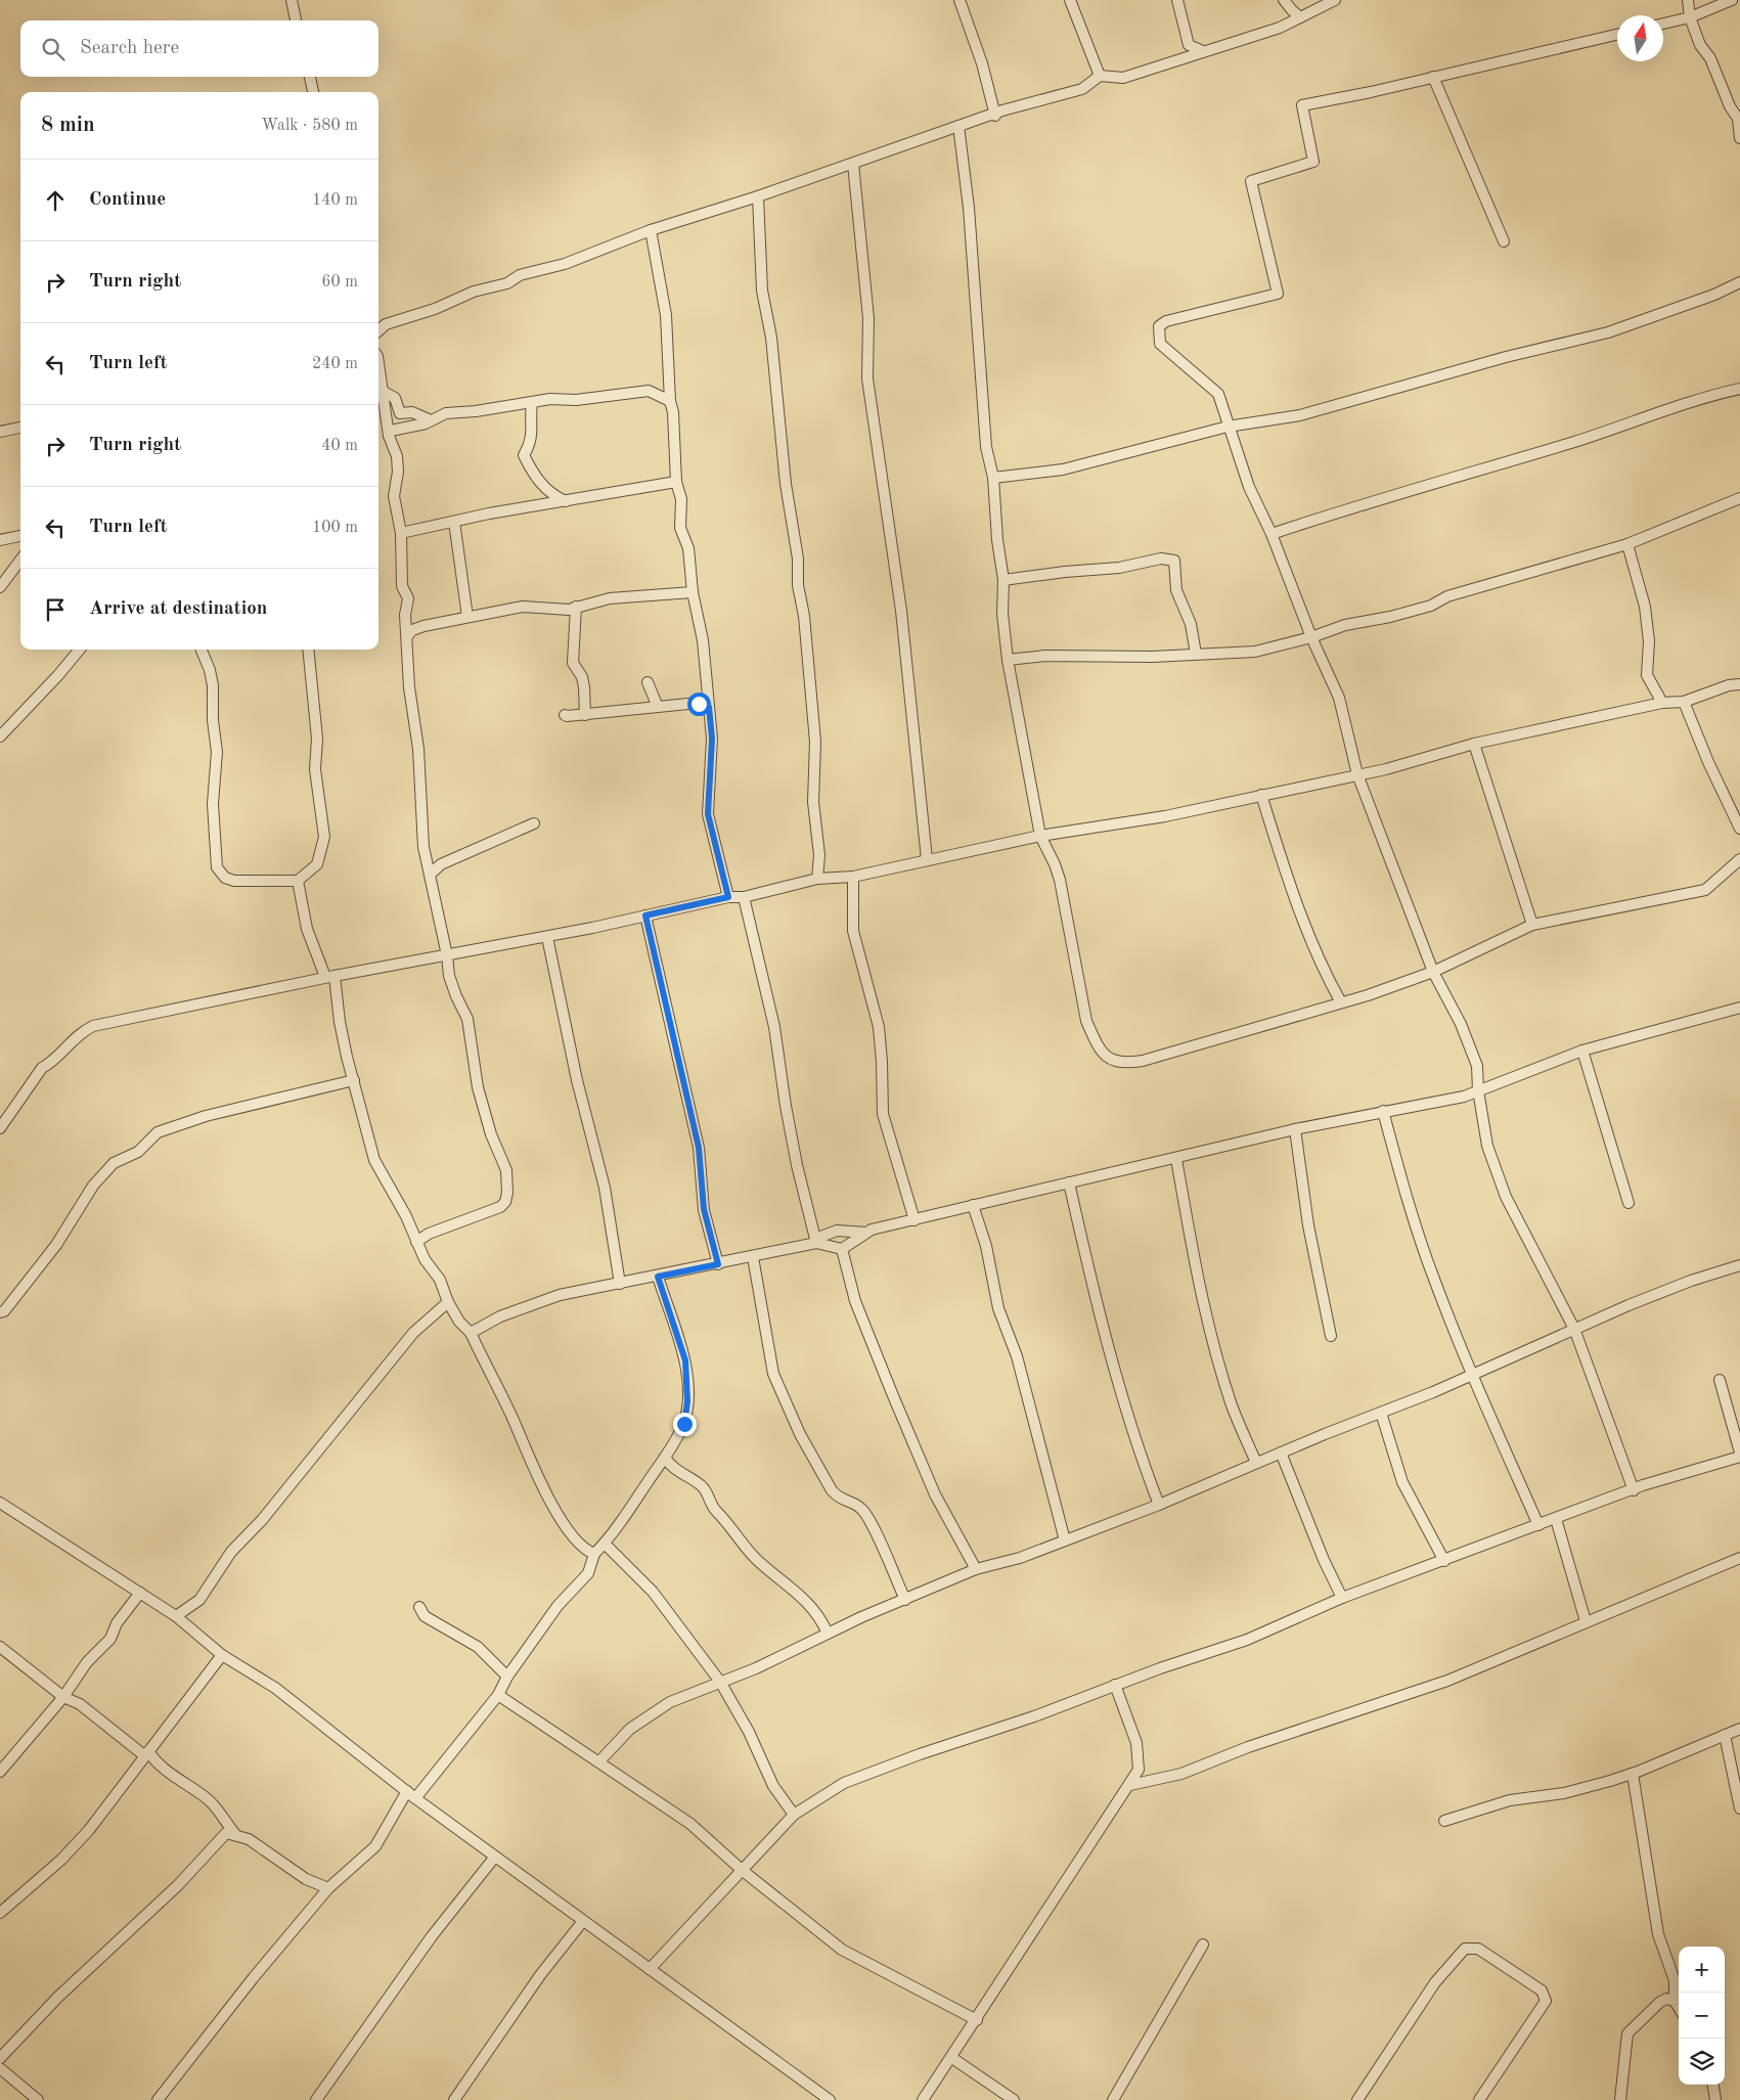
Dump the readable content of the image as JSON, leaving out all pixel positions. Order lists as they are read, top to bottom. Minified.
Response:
{"north":"top","page":{"search":"Search here","heading":["8 min","Walk · 580 m"],"list":[["Continue","140 m"],["Turn right","60 m"],["Turn left","240 m"],["Turn right","40 m"],["Turn left","100 m"],"Arrive at destination"],"map_buttons":["+","−"]}}
